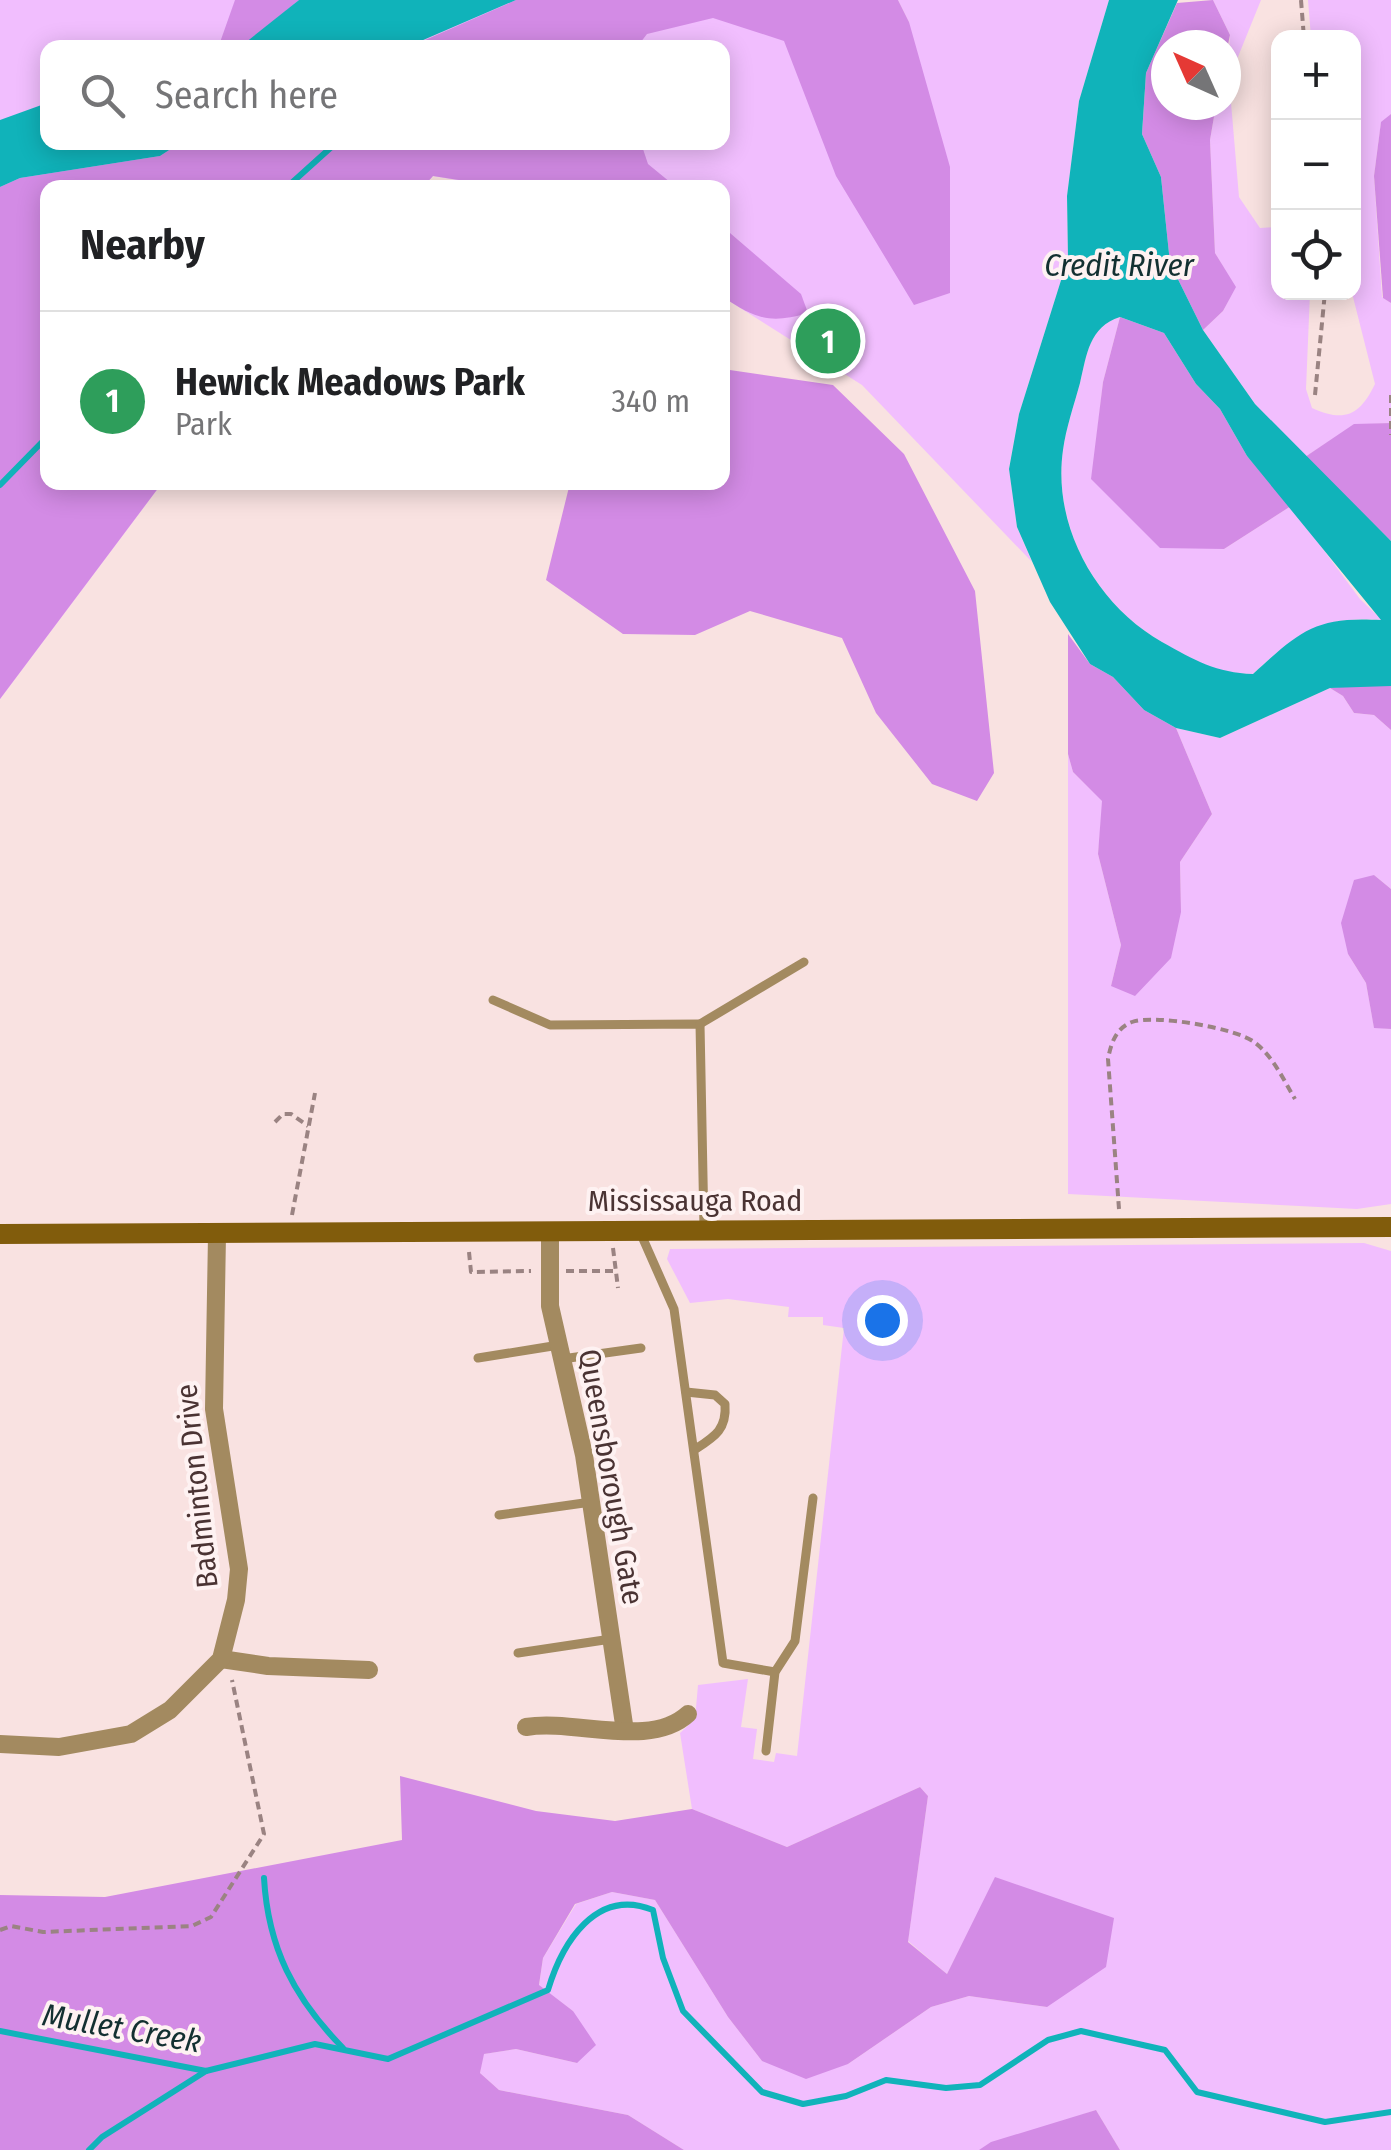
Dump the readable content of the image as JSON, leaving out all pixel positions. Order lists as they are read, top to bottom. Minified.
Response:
{"streets":{"main road":["Mississauga Road"],"street":["Queensborough Gate","Badminton Drive"]},"crossings":[["Mississauga Road","Queensborough Gate"],["Mississauga Road","Badminton Drive"]],"water":["Credit River","Mullet Creek"],"north":"top left","page":{"map_buttons":["+","−"],"search":"Search here","heading":"Nearby","pins":"1","list":[{"mark":"1","name":"Hewick Meadows Park","note":"Park","value":"340 m"}]}}
